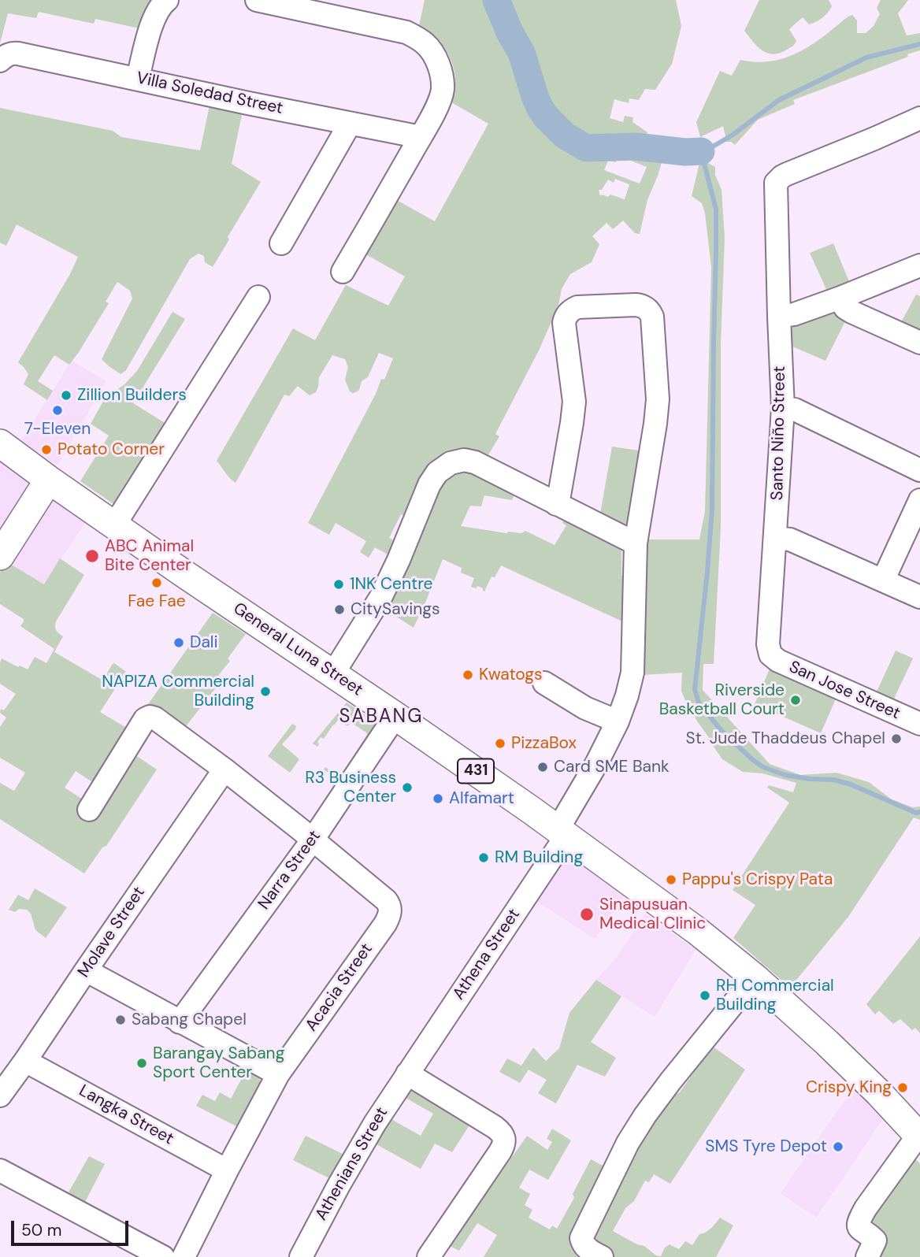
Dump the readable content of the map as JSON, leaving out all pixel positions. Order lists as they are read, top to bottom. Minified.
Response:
{"streets":{"main road":["General Luna Street","431"],"street":["Villa Soledad Street","Santo Niño Street","San Jose Street","Narra Street","Molave Street","Athena Street","Acacia Street","Langka Street","Athenians Street"]},"crossings":[["Santo Niño Street","San Jose Street"],["General Luna Street","Narra Street"],["General Luna Street","Athena Street"],["Narra Street","Acacia Street"],["Molave Street","Acacia Street"],["Molave Street","Langka Street"],["Athena Street","Athenians Street"],["Acacia Street","Langka Street"]],"districts":["SABANG"],"places":["Zillion Builders","7-Eleven","Potato Corner","ABC Animal Bite Center","Fae Fae","1NK Centre","CitySavings","Dali","Kwatogs","NAPIZA Commercial Building","Riverside Basketball Court","St. Jude Thaddeus Chapel","PizzaBox","Card SME Bank","R3 Business Center","Alfamart","RM Building","Pappu's Crispy Pata","Sinapusuan Medical Clinic","RH Commercial Building","Sabang Chapel","Barangay Sabang Sport Center","Crispy King","SMS Tyre Depot"],"scale_bar":"50 m"}
